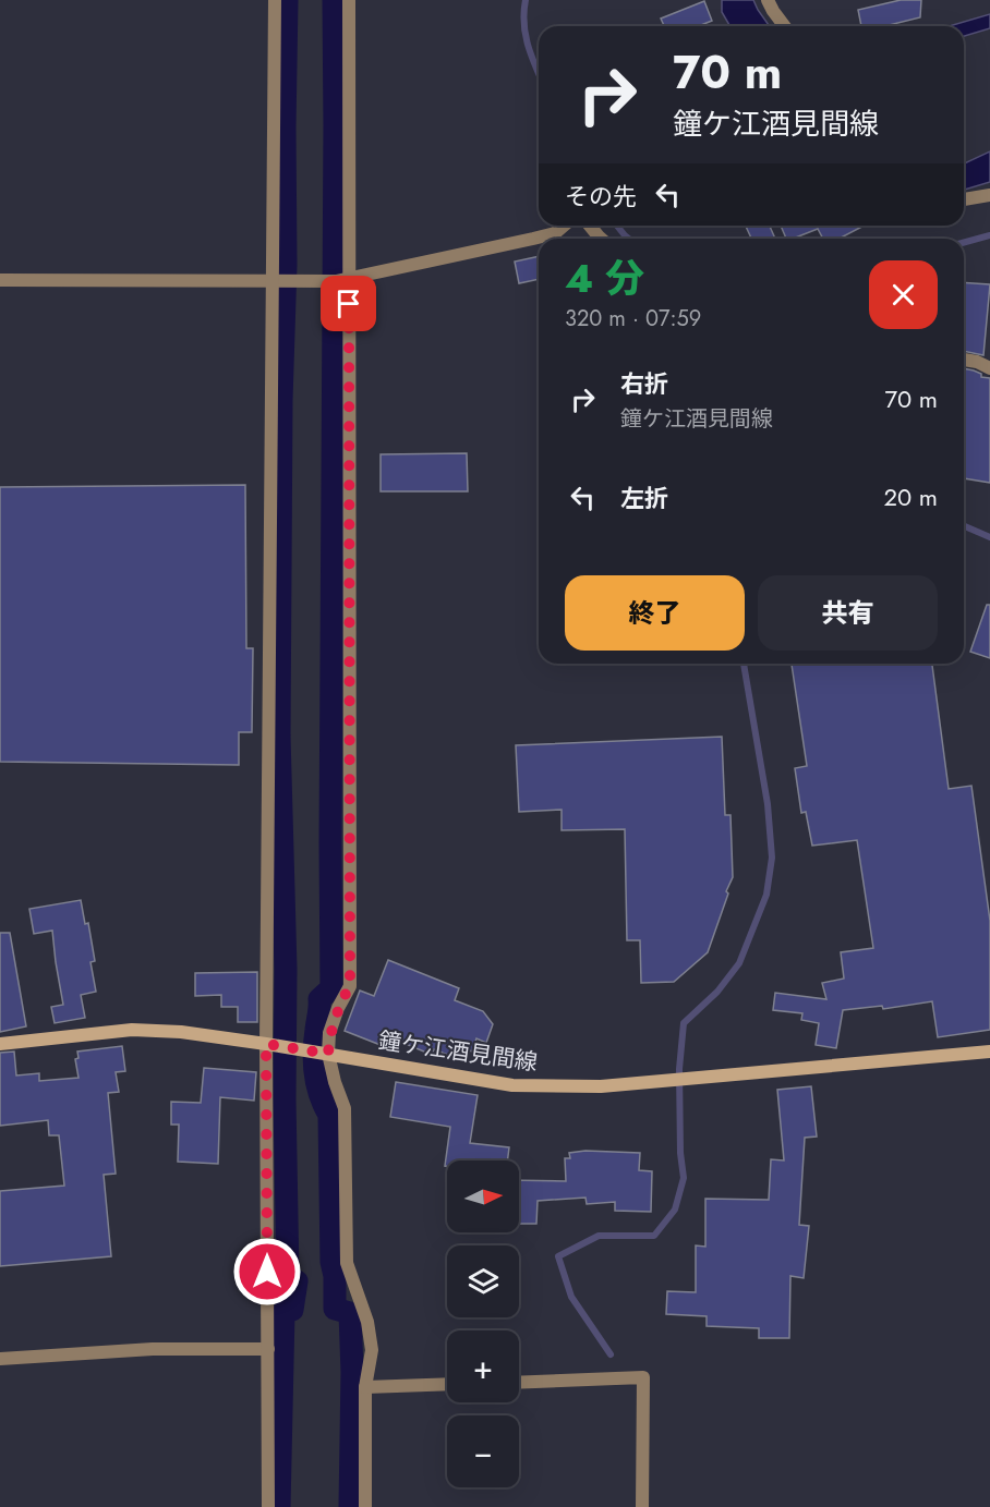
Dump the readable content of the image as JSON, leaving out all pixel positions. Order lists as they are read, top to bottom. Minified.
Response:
{"streets":{"main road":["鐘ケ江酒見間線"]},"north":"right","page":{"turn":["70 m","鐘ケ江酒見間線"],"then":"その先","heading":["4 分","320 m · 07:59"],"list":[{"name":"右折","note":"鐘ケ江酒見間線","value":"70 m"},{"name":"左折","value":"20 m"}],"buttons":["終了","共有"],"map_buttons":["+","−"]}}
